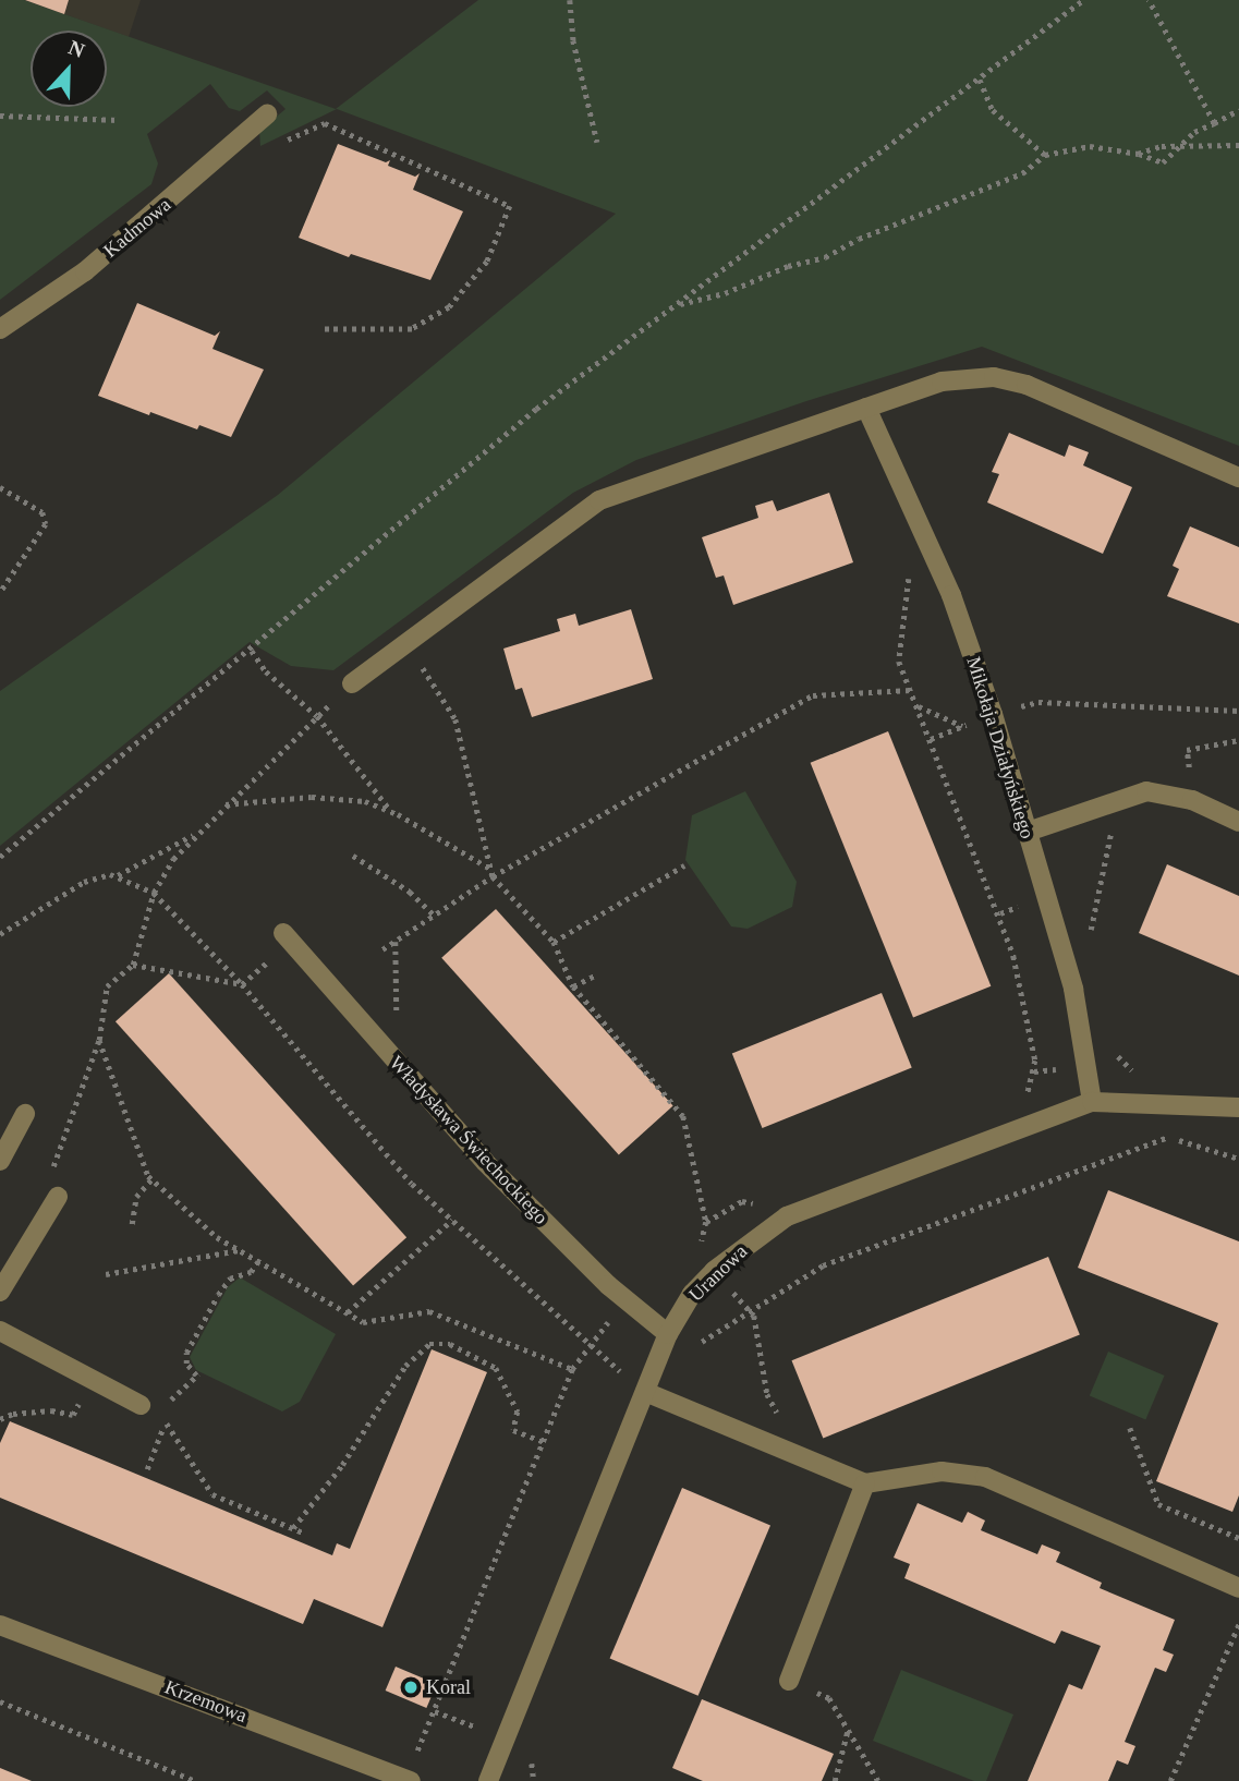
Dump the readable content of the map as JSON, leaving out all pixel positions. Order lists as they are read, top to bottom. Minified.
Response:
{"streets":{"street":["Kadmowa","Mikołaja Działyńskiego","Władysława Świechockiego","Uranowa","Krzemowa"]},"crossings":[["Mikołaja Działyńskiego","Uranowa"],["Władysława Świechockiego","Uranowa"]],"places":["Koral"],"north":"top"}
